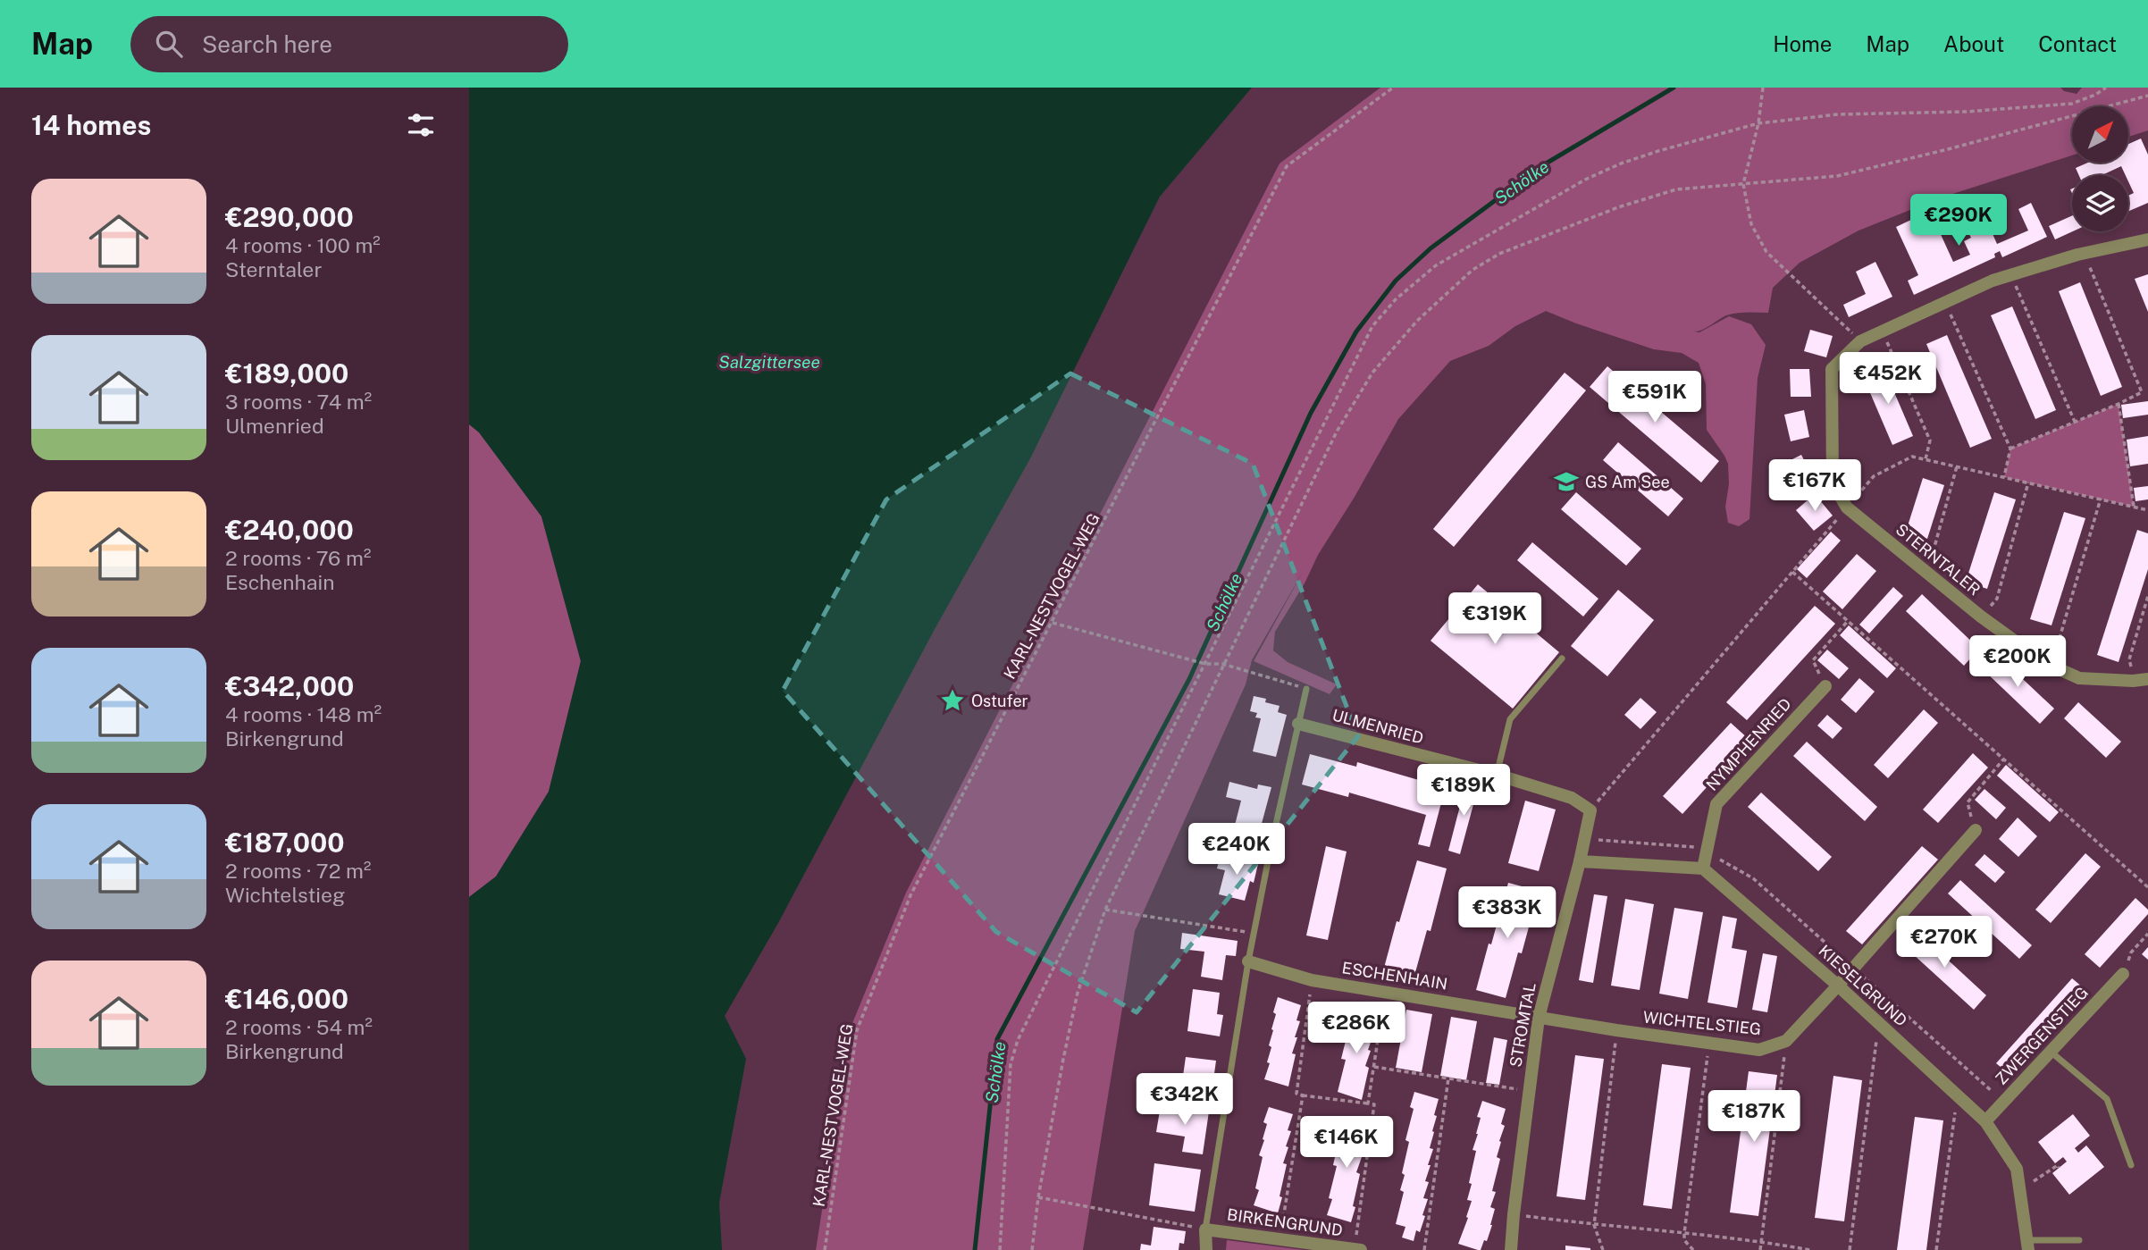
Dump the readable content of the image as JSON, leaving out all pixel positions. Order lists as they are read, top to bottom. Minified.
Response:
{"streets":{"street":["STERNTALER","ULMENRIED","NYMPHENRIED","ESCHENHAIN","KIESELGRUND","WICHTELSTIEG","STROMTAL","ZWERGENSTIEG","BIRKENGRUND"],"path":["KARL-NESTVOGEL-WEG"]},"crossings":[["ULMENRIED","STROMTAL"],["NYMPHENRIED","KIESELGRUND"],["ESCHENHAIN","WICHTELSTIEG"],["ESCHENHAIN","STROMTAL"],["ESCHENHAIN","BIRKENGRUND"],["KIESELGRUND","ZWERGENSTIEG"],["WICHTELSTIEG","STROMTAL"]],"water":["Schölke","Salzgittersee"],"places":{"school or university":["GS Am See"],"place":["Ostufer"]},"north":"top right","page":{"header":"Map","search":"Search here","nav":["Home","Map","About","Contact"],"heading":"14 homes","list":[{"name":"€290,000","note":"4 rooms · 100 m² · Sterntaler"},{"name":"€189,000","note":"3 rooms · 74 m² · Ulmenried"},{"name":"€240,000","note":"2 rooms · 76 m² · Eschenhain"},{"name":"€342,000","note":"4 rooms · 148 m² · Birkengrund"},{"name":"€187,000","note":"2 rooms · 72 m² · Wichtelstieg"},{"name":"€146,000","note":"2 rooms · 54 m² · Birkengrund"}],"price":["€290K","€452K","€591K","€167K","€319K","€200K","€189K","€240K","€383K","€270K","€286K","€342K","€187K","€146K"]}}
